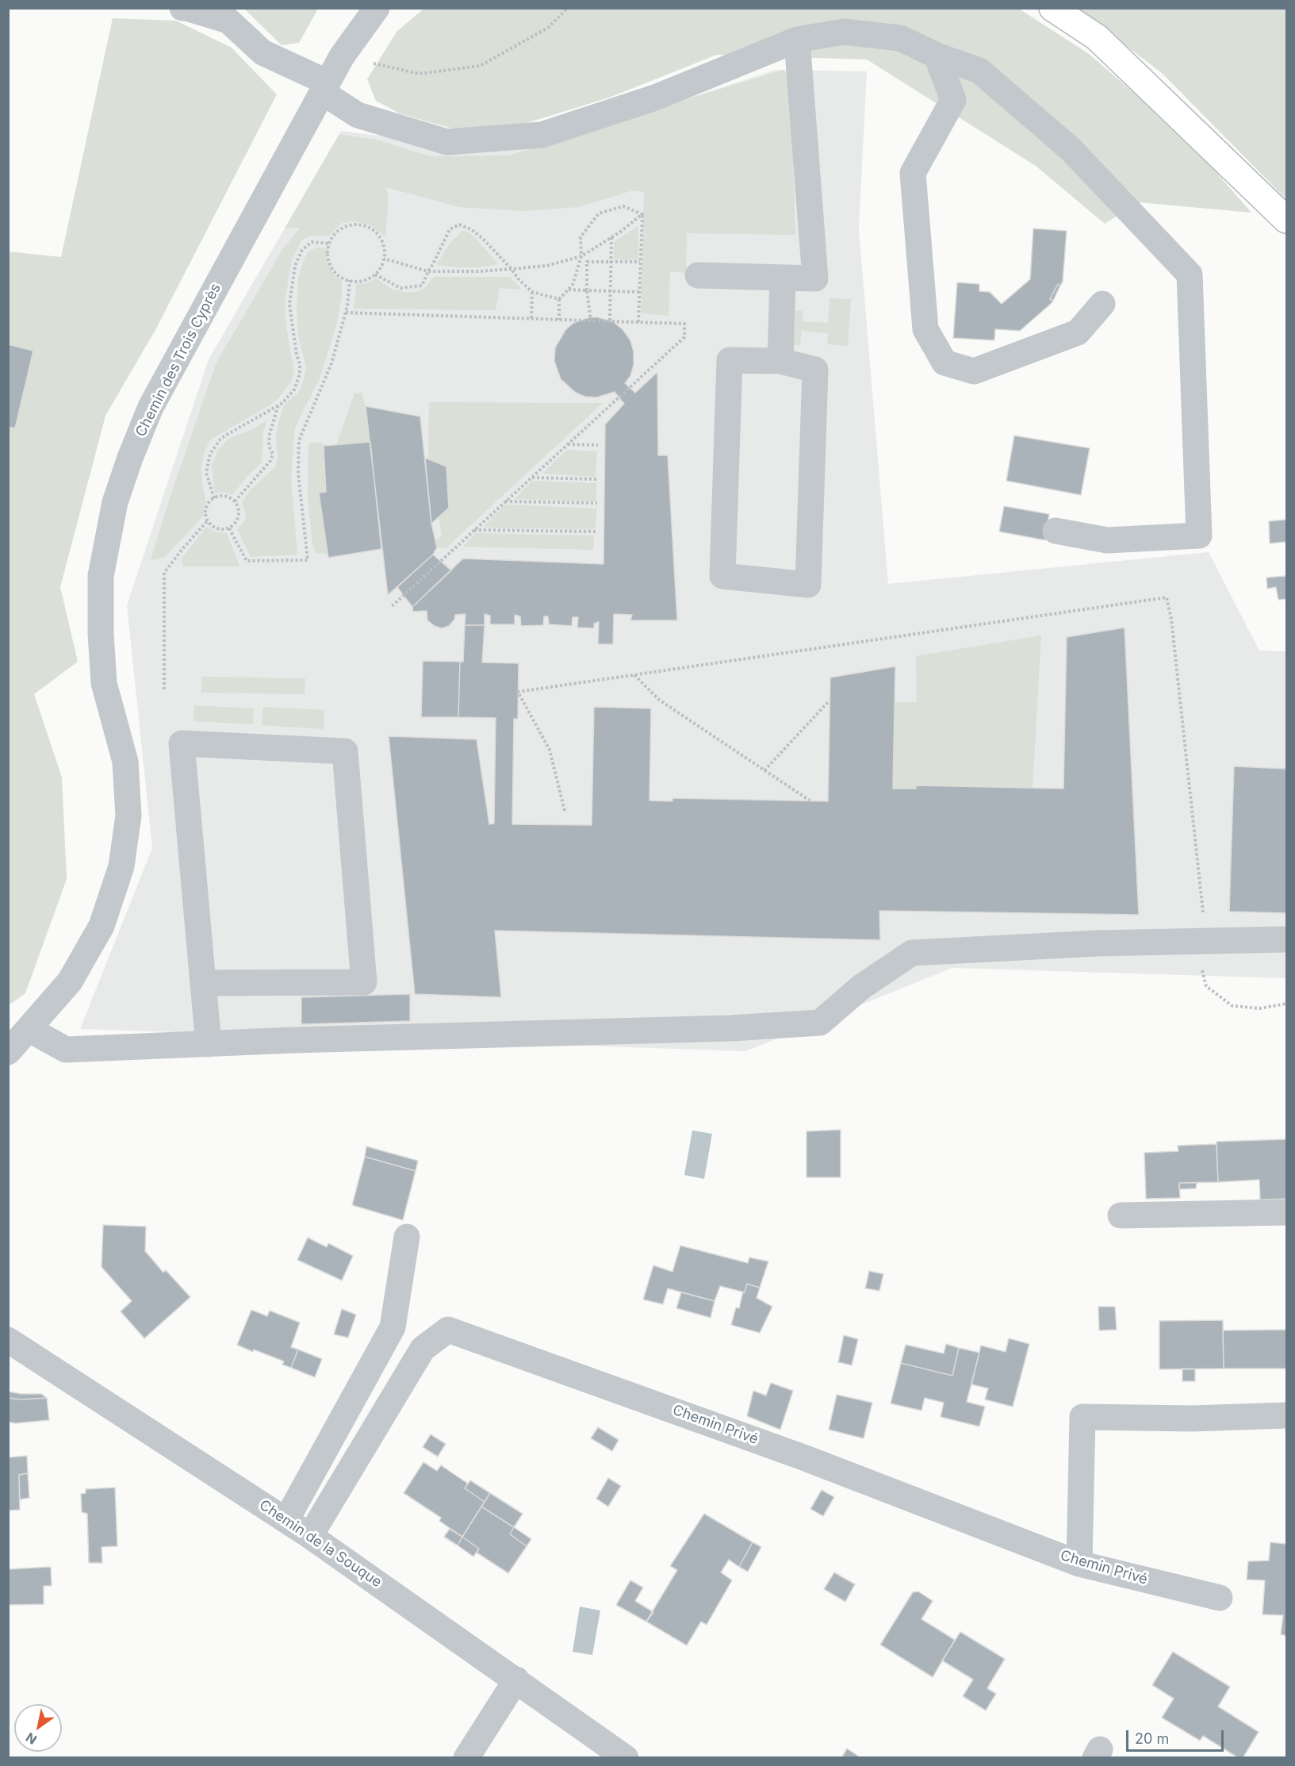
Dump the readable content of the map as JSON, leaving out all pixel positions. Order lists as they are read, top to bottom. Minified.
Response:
{"streets":{"street":["Chemin des Trois Cyprès","Chemin Privé","Chemin de la Souque"]},"crossings":[["Chemin Privé","Chemin de la Souque"]],"scale_bar":"20 m","north":"bottom left"}
